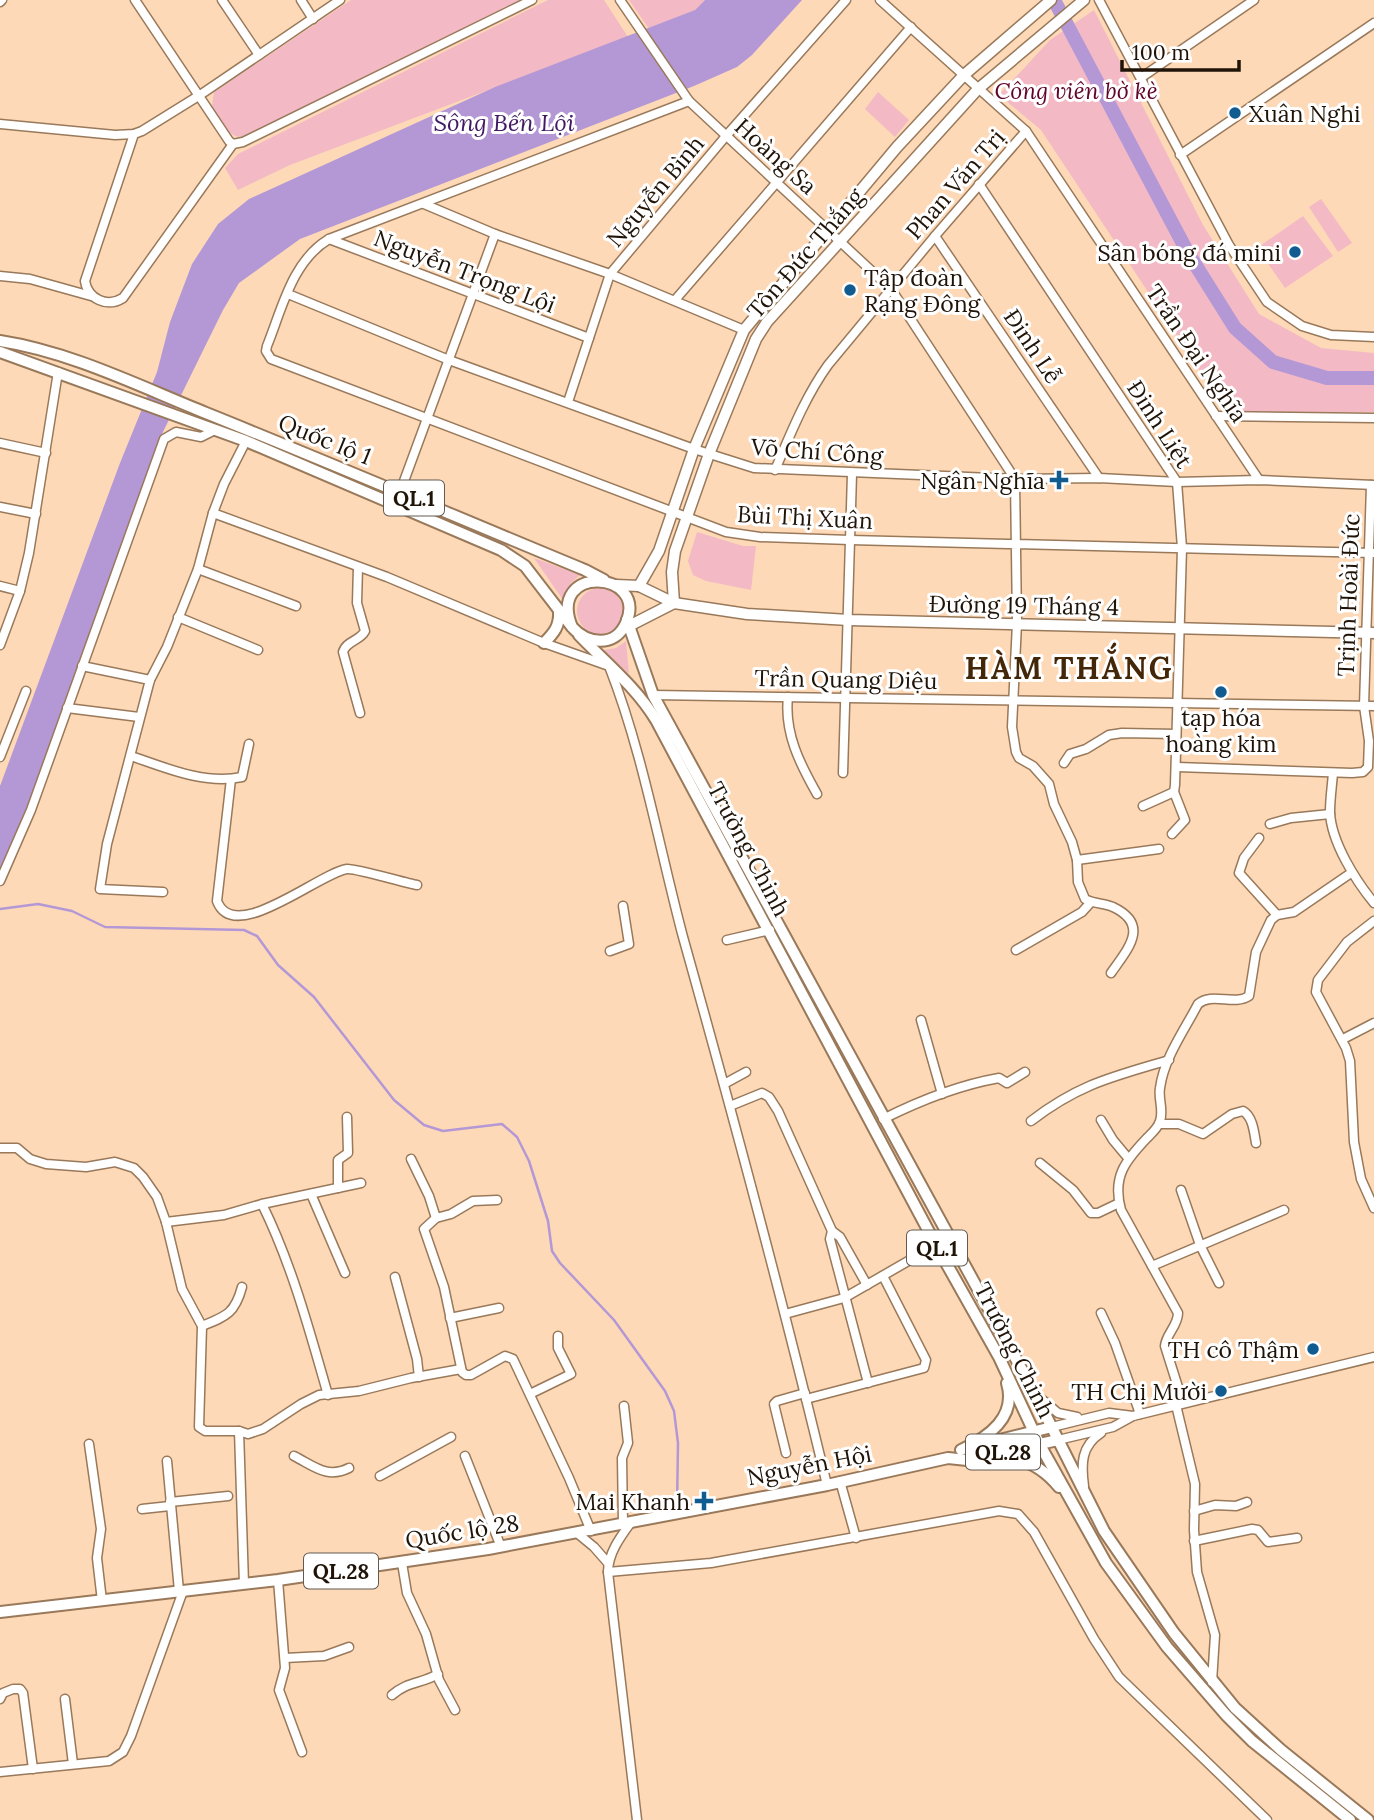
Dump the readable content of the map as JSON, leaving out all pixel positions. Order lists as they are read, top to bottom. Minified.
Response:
{"streets":{"highway":["Quốc lộ 1","QL.1","Trường Chinh","QL.28","Nguyễn Hội","Quốc lộ 28"],"main road":["Tôn Đức Thắng","Đường 19 Tháng 4"],"street":["Hoàng Sa","Phan Văn Trị","Nguyễn Bình","Nguyễn Trọng Lội","Đinh Lễ","Trần Đại Nghĩa","Đinh Liệt","Võ Chí Công","Bùi Thị Xuân","Trịnh Hoài Đức","Trần Quang Diệu"]},"crossings":[["Hoàng Sa","Phan Văn Trị"],["Hoàng Sa","Nguyễn Bình"],["Hoàng Sa","Tôn Đức Thắng"],["Hoàng Sa","Võ Chí Công"],["Phan Văn Trị","Đinh Lễ"],["Phan Văn Trị","Trần Đại Nghĩa"],["Phan Văn Trị","Đinh Liệt"],["Phan Văn Trị","Võ Chí Công"],["Nguyễn Bình","Nguyễn Trọng Lội"],["Nguyễn Bình","Võ Chí Công"],["Tôn Đức Thắng","Trần Đại Nghĩa"],["Tôn Đức Thắng","Võ Chí Công"],["Tôn Đức Thắng","Bùi Thị Xuân"],["Tôn Đức Thắng","Đường 19 Tháng 4"],["Đinh Lễ","Võ Chí Công"],["Trần Đại Nghĩa","Võ Chí Công"],["Đinh Liệt","Võ Chí Công"],["Đinh Liệt","Bùi Thị Xuân"],["Đinh Liệt","Đường 19 Tháng 4"],["Đinh Liệt","Trần Quang Diệu"],["Quốc lộ 1","QL.1"],["Quốc lộ 1","Đường 19 Tháng 4"],["Quốc lộ 1","Trường Chinh"],["Võ Chí Công","Bùi Thị Xuân"],["Võ Chí Công","Trịnh Hoài Đức"],["QL.1","Đường 19 Tháng 4"],["QL.1","Trường Chinh"],["Bùi Thị Xuân","Trịnh Hoài Đức"],["Trịnh Hoài Đức","Đường 19 Tháng 4"],["Trịnh Hoài Đức","Trần Quang Diệu"],["Đường 19 Tháng 4","Trường Chinh"],["Trần Quang Diệu","Trường Chinh"],["Trường Chinh","Nguyễn Hội"],["Nguyễn Hội","Quốc lộ 28"]],"districts":["HÀM THẮNG"],"water":["Sông Bến Lội"],"parks":["Công viên bờ kè"],"places":{"other":["Xuân Nghi","Sân bóng đá mini","Tập đoàn Rạng Đông","tạp hóa hoàng kim","TH cô Thậm","TH Chị Mười"],"health":["Ngân Nghĩa","Mai Khanh"]},"scale_bar":"100 m"}
